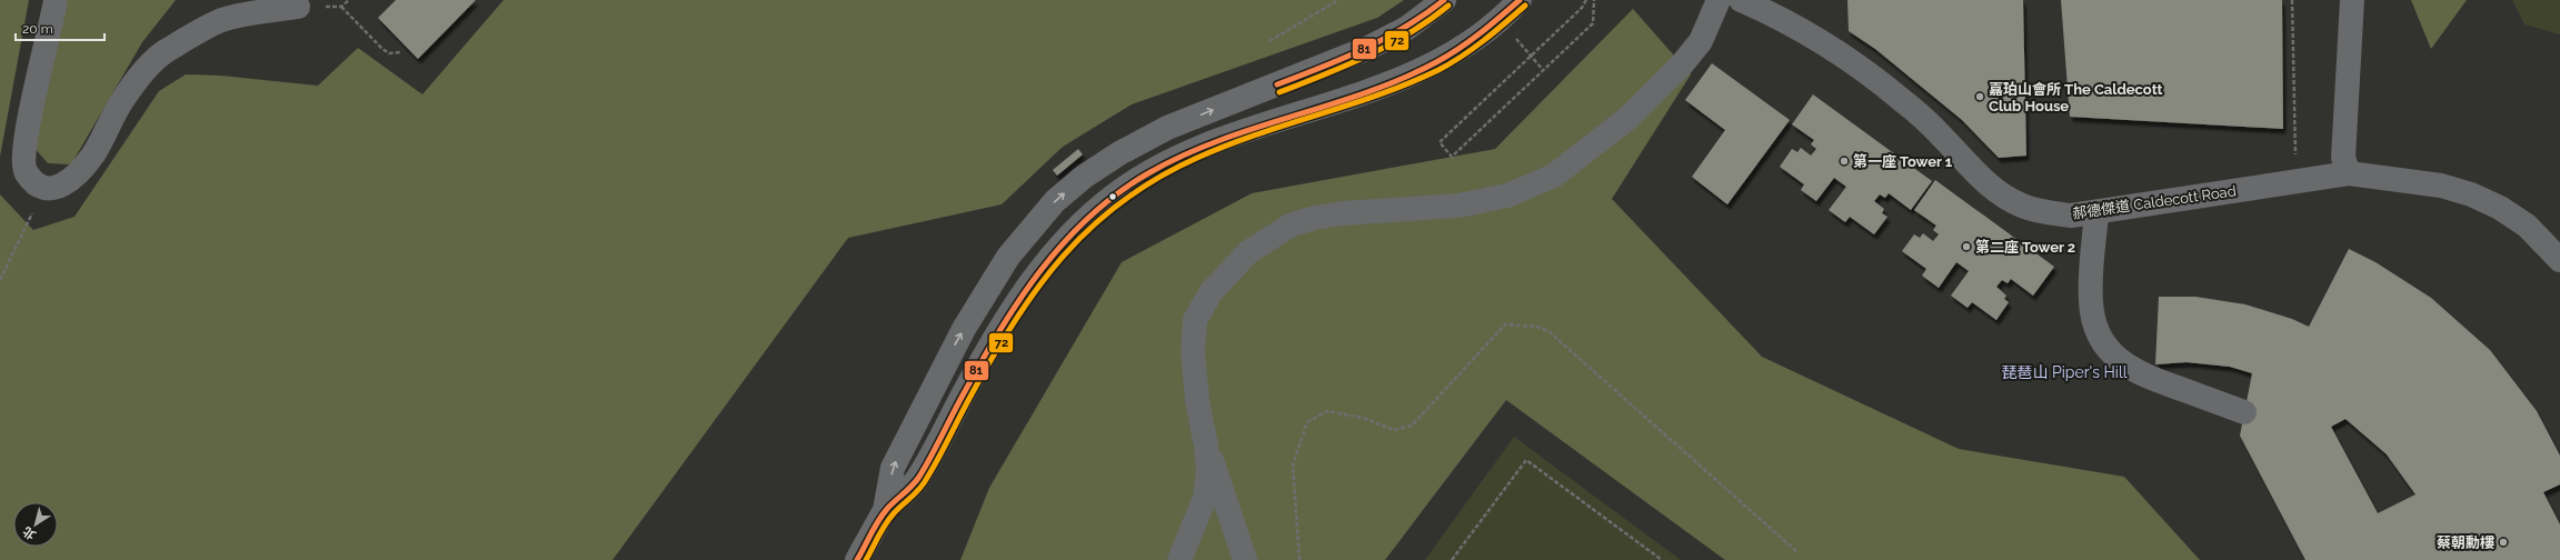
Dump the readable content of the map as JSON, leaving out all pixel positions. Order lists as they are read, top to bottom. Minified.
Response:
{"streets":{"main road":["郝德傑道 Caldecott Road"]},"districts":["琵琶山 Piper's Hill"],"places":["嘉珀山會所 The Caldecott Club House","第一座 Tower 1","第二座 Tower 2","蔡朝勳樓"],"lines":["transit line 81","transit line 72"],"scale_bar":"20 m","north":"bottom left"}
